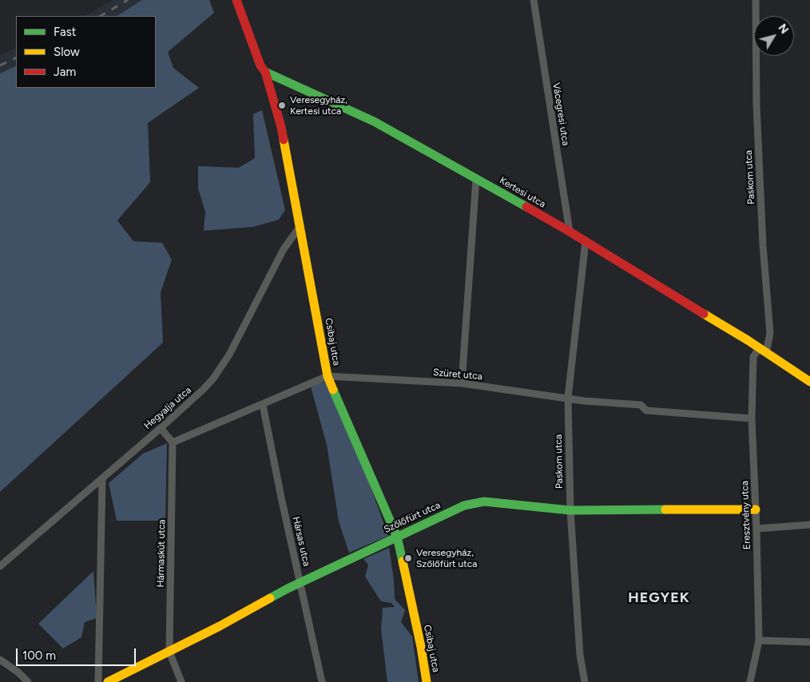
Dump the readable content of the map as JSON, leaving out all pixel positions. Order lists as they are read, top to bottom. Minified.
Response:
{"streets":{"street":["Vácegresi utca","Paskom utca","Kertesi utca","Csibaj utca","Szüret utca","Hegyalja utca","Eresztvény utca","Szőlőfürt utca","Hársas utca","Hármaskút utca"]},"crossings":[["Vácegresi utca","Kertesi utca"],["Paskom utca","Kertesi utca"],["Paskom utca","Szüret utca"],["Paskom utca","Eresztvény utca"],["Paskom utca","Szőlőfürt utca"],["Kertesi utca","Csibaj utca"],["Kertesi utca","Eresztvény utca"],["Csibaj utca","Szüret utca"],["Csibaj utca","Hegyalja utca"],["Csibaj utca","Szőlőfürt utca"],["Szüret utca","Eresztvény utca"],["Szüret utca","Hársas utca"],["Szüret utca","Hármaskút utca"],["Eresztvény utca","Szőlőfürt utca"],["Szőlőfürt utca","Hársas utca"],["Szőlőfürt utca","Hármaskút utca"]],"districts":["HEGYEK"],"places":["Veresegyház, Kertesi utca","Veresegyház, Szőlőfürt utca"],"legend":["Fast","Slow","Jam"],"scale_bar":"100 m","north":"top right"}
